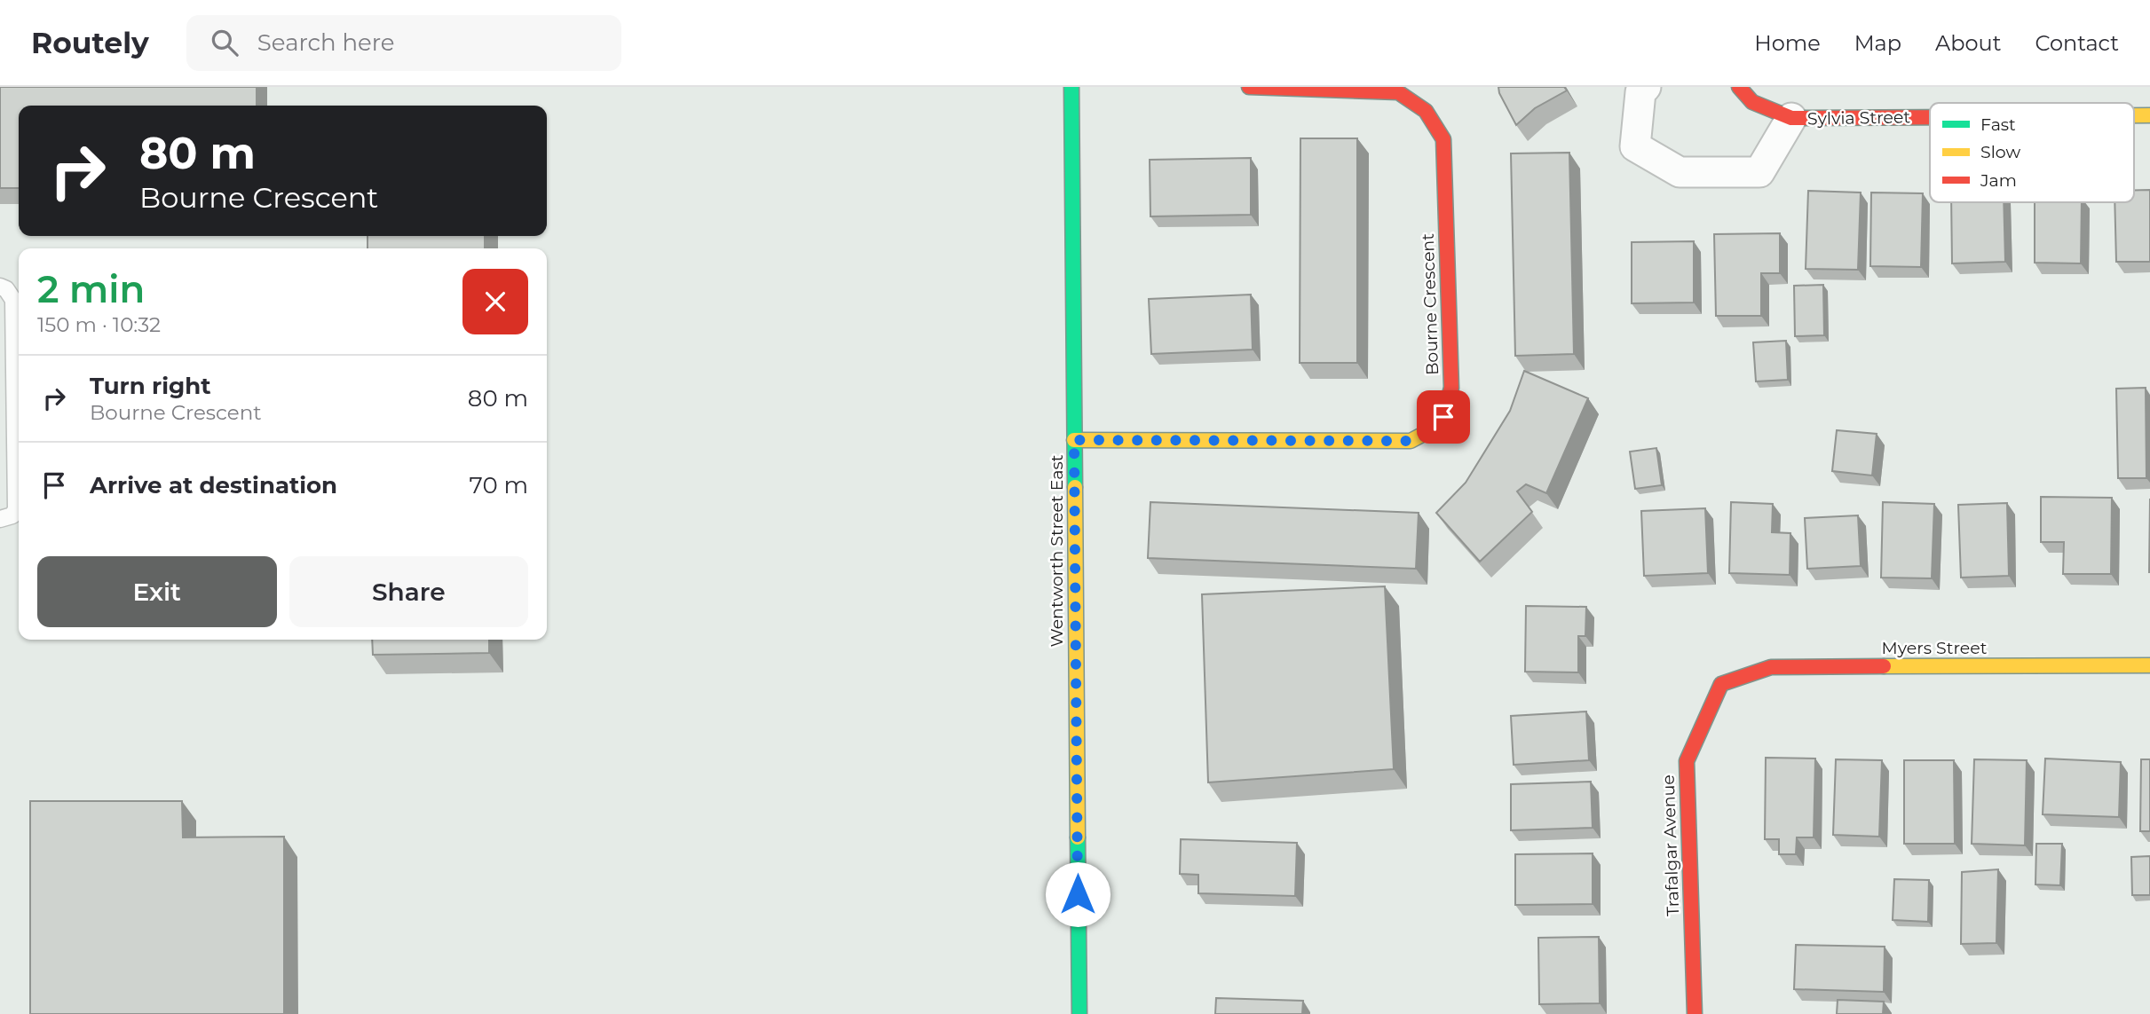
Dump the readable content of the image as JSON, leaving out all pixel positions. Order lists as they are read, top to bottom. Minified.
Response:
{"streets":{"street":["Sylvia Street","Bourne Crescent","Wentworth Street East","Myers Street","Trafalgar Avenue"]},"crossings":[["Bourne Crescent","Wentworth Street East"],["Myers Street","Trafalgar Avenue"]],"legend":["Fast","Slow","Jam"],"page":{"header":"Routely","search":"Search here","nav":["Home","Map","About","Contact"],"turn":["80 m","Bourne Crescent"],"heading":["2 min","150 m · 10:32"],"list":[{"name":"Turn right","note":"Bourne Crescent","value":"80 m"},{"name":"Arrive at destination","value":"70 m"}],"buttons":["Exit","Share"]}}
